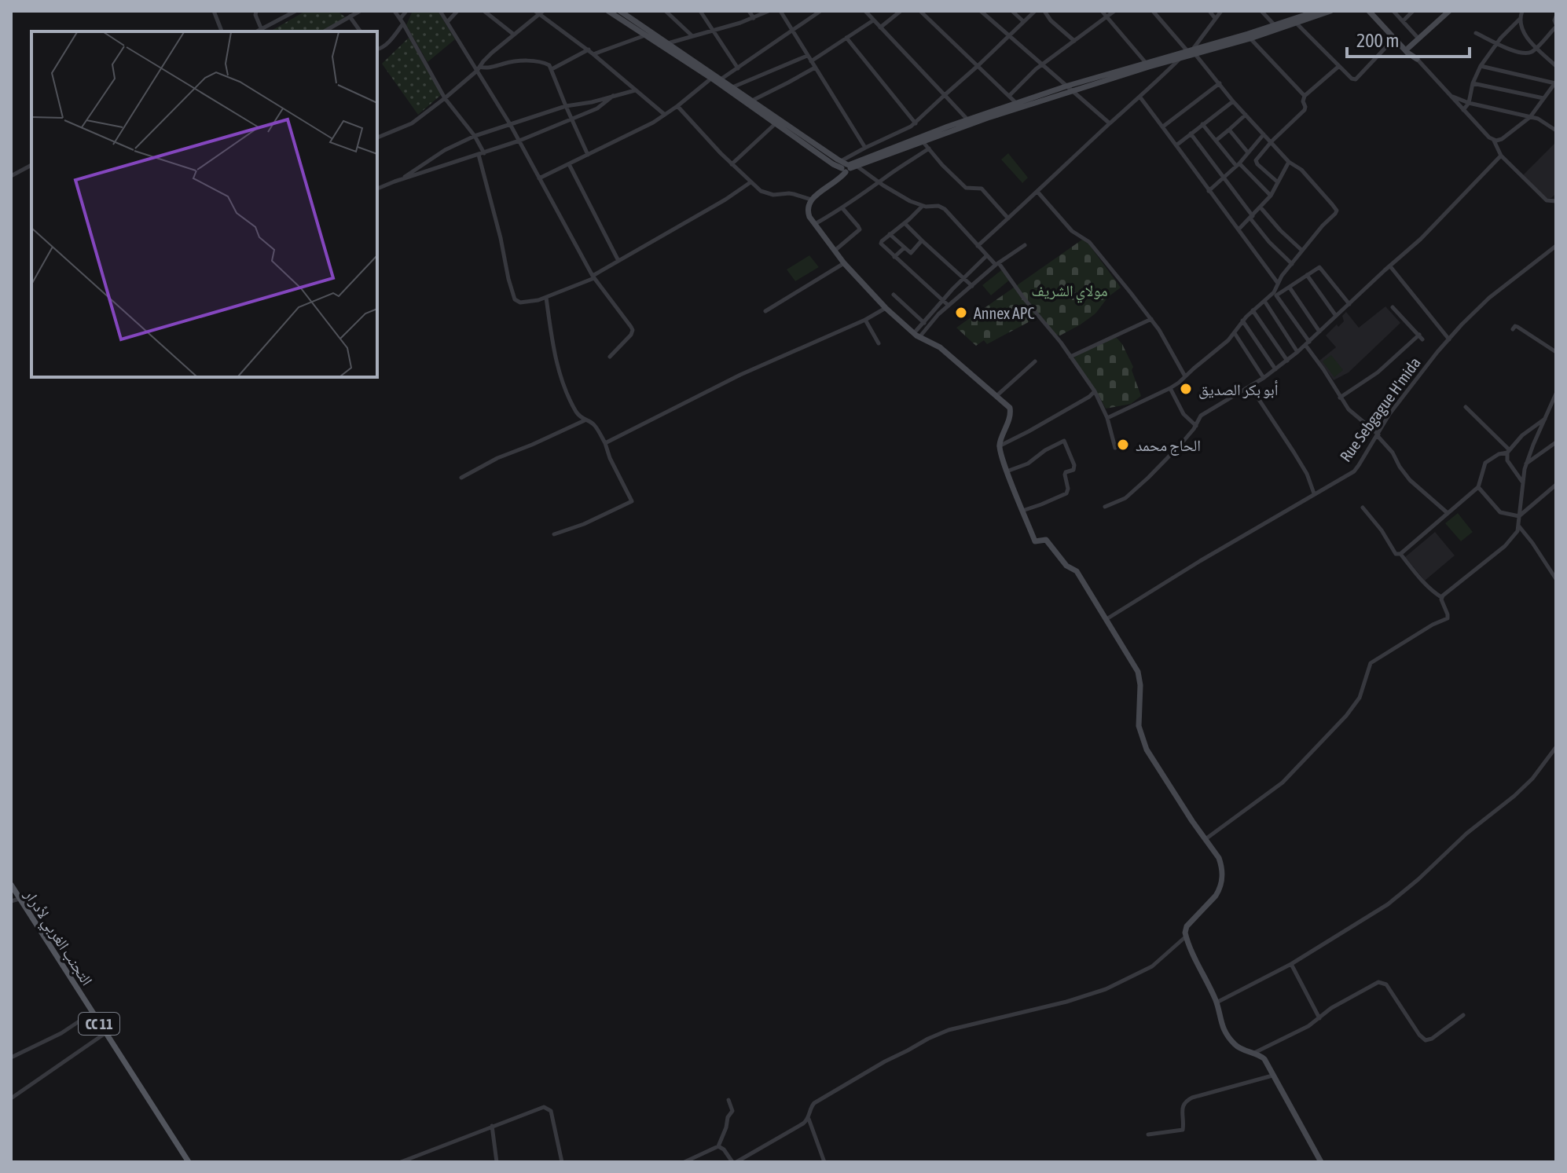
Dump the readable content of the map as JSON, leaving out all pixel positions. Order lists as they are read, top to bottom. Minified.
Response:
{"streets":{"main road":["التجنب الغربي لأدرار","CC 11"],"street":["Rue Sebgague H'mida"]},"parks":["مولاي الشريف"],"places":["Annex APC","أبو بكر الصديق","الحاج محمد"],"scale_bar":"200 m"}
